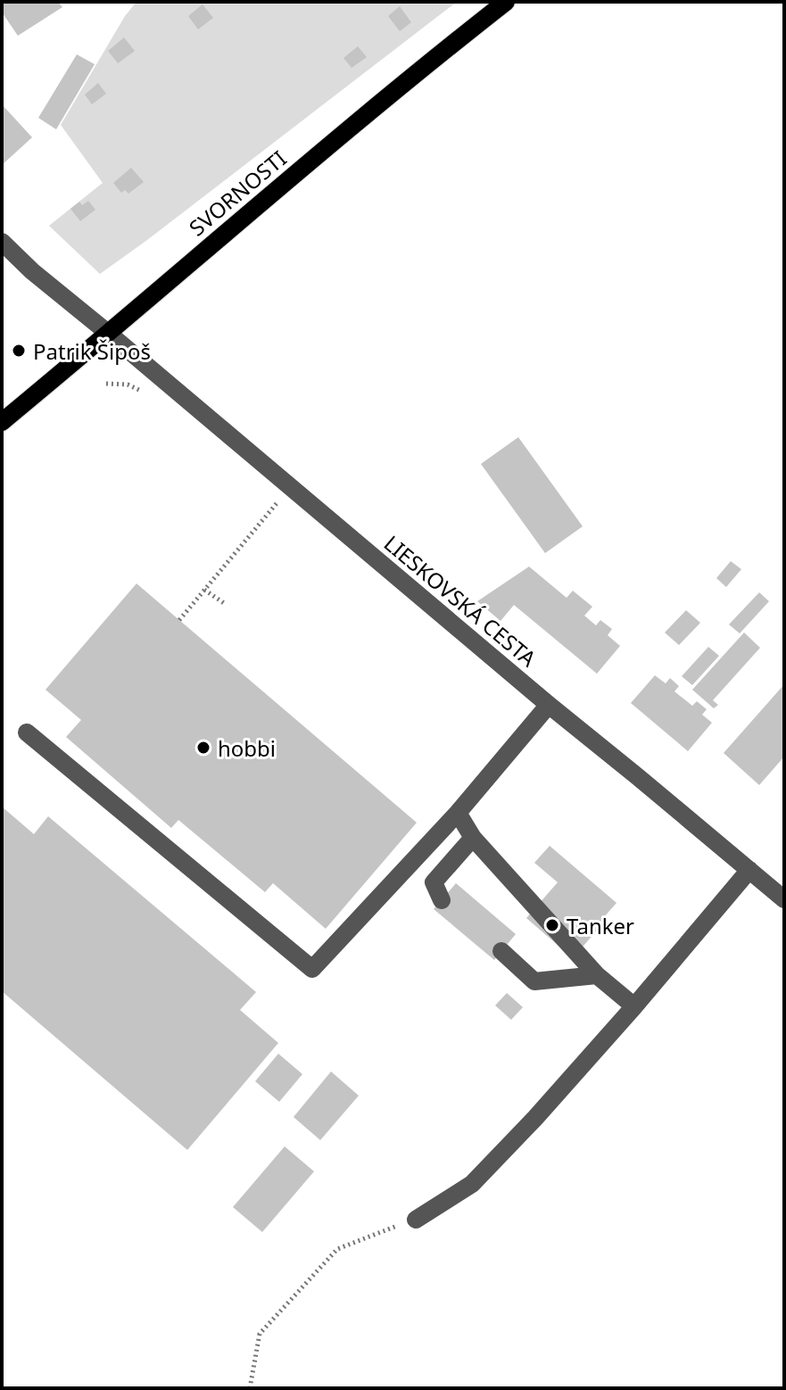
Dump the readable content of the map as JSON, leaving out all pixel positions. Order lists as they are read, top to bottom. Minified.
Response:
{"streets":{"main road":["SVORNOSTI"],"street":["LIESKOVSKÁ CESTA"]},"crossings":[["SVORNOSTI","LIESKOVSKÁ CESTA"]],"places":["Patrik Šipoš","hobbi","Tanker"]}
